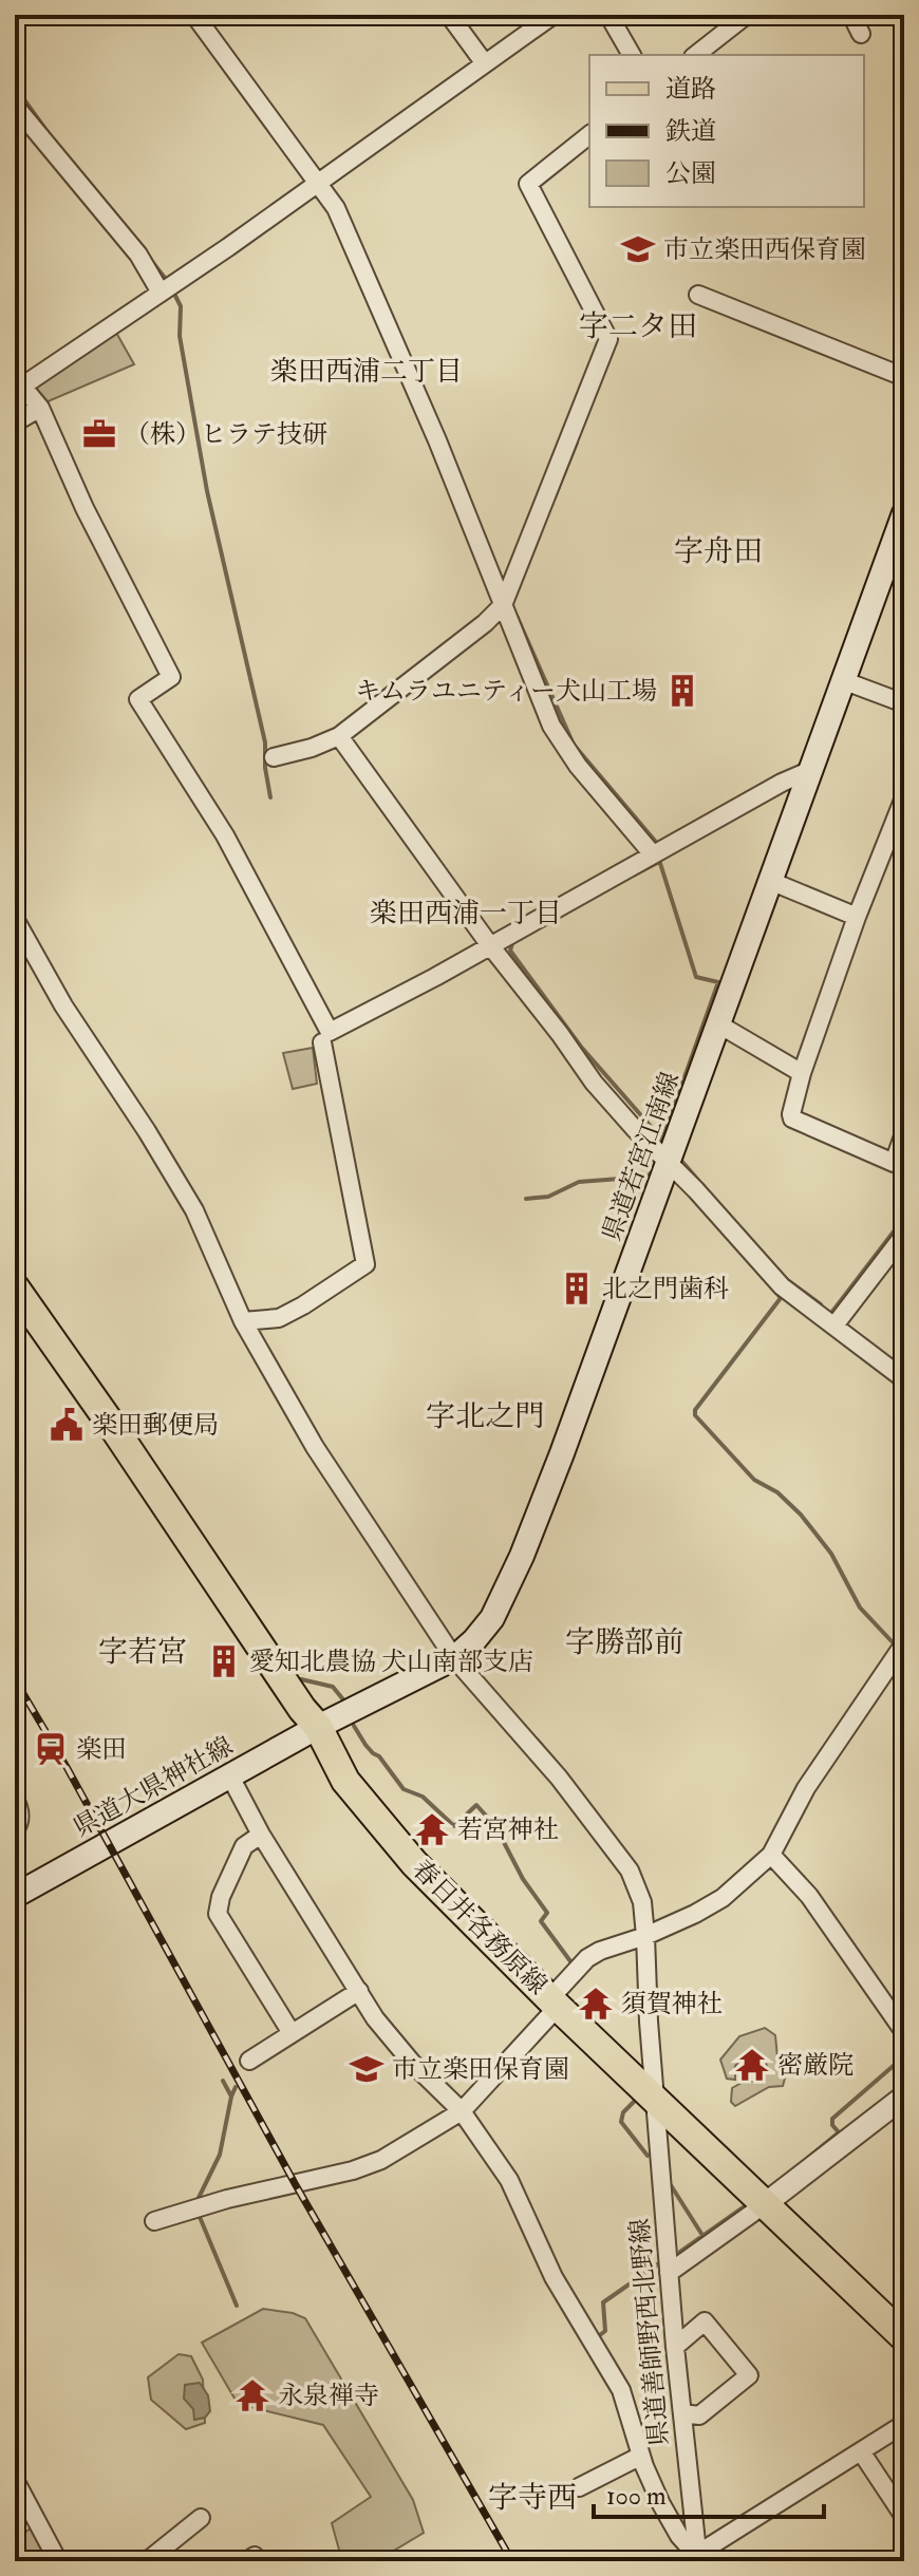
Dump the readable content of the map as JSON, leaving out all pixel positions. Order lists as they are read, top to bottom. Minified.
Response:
{"streets":{"main road":["県道若宮江南線","県道大県神社線","春日井各務原線"],"street":["県道善師野西北野線"]},"crossings":[["県道若宮江南線","県道大県神社線"],["県道若宮江南線","春日井各務原線"],["県道若宮江南線","県道善師野西北野線"],["県道大県神社線","春日井各務原線"],["春日井各務原線","県道善師野西北野線"]],"districts":["字二タ田","楽田西浦二丁目","字舟田","楽田西浦一丁目","字北之門","字勝部前","字若宮","字寺西"],"places":{"school or university":["市立楽田西保育園","市立楽田保育園"],"office":["（株）ヒラテ技研"],"building":["キムラユニティー犬山工場","北之門歯科","愛知北農協 犬山南部支店"],"public building":["楽田郵便局"],"station":["楽田"],"temple":["若宮神社","須賀神社","密厳院","永泉禅寺"]},"legend":["道路","鉄道","公園"],"scale_bar":"100 m"}
